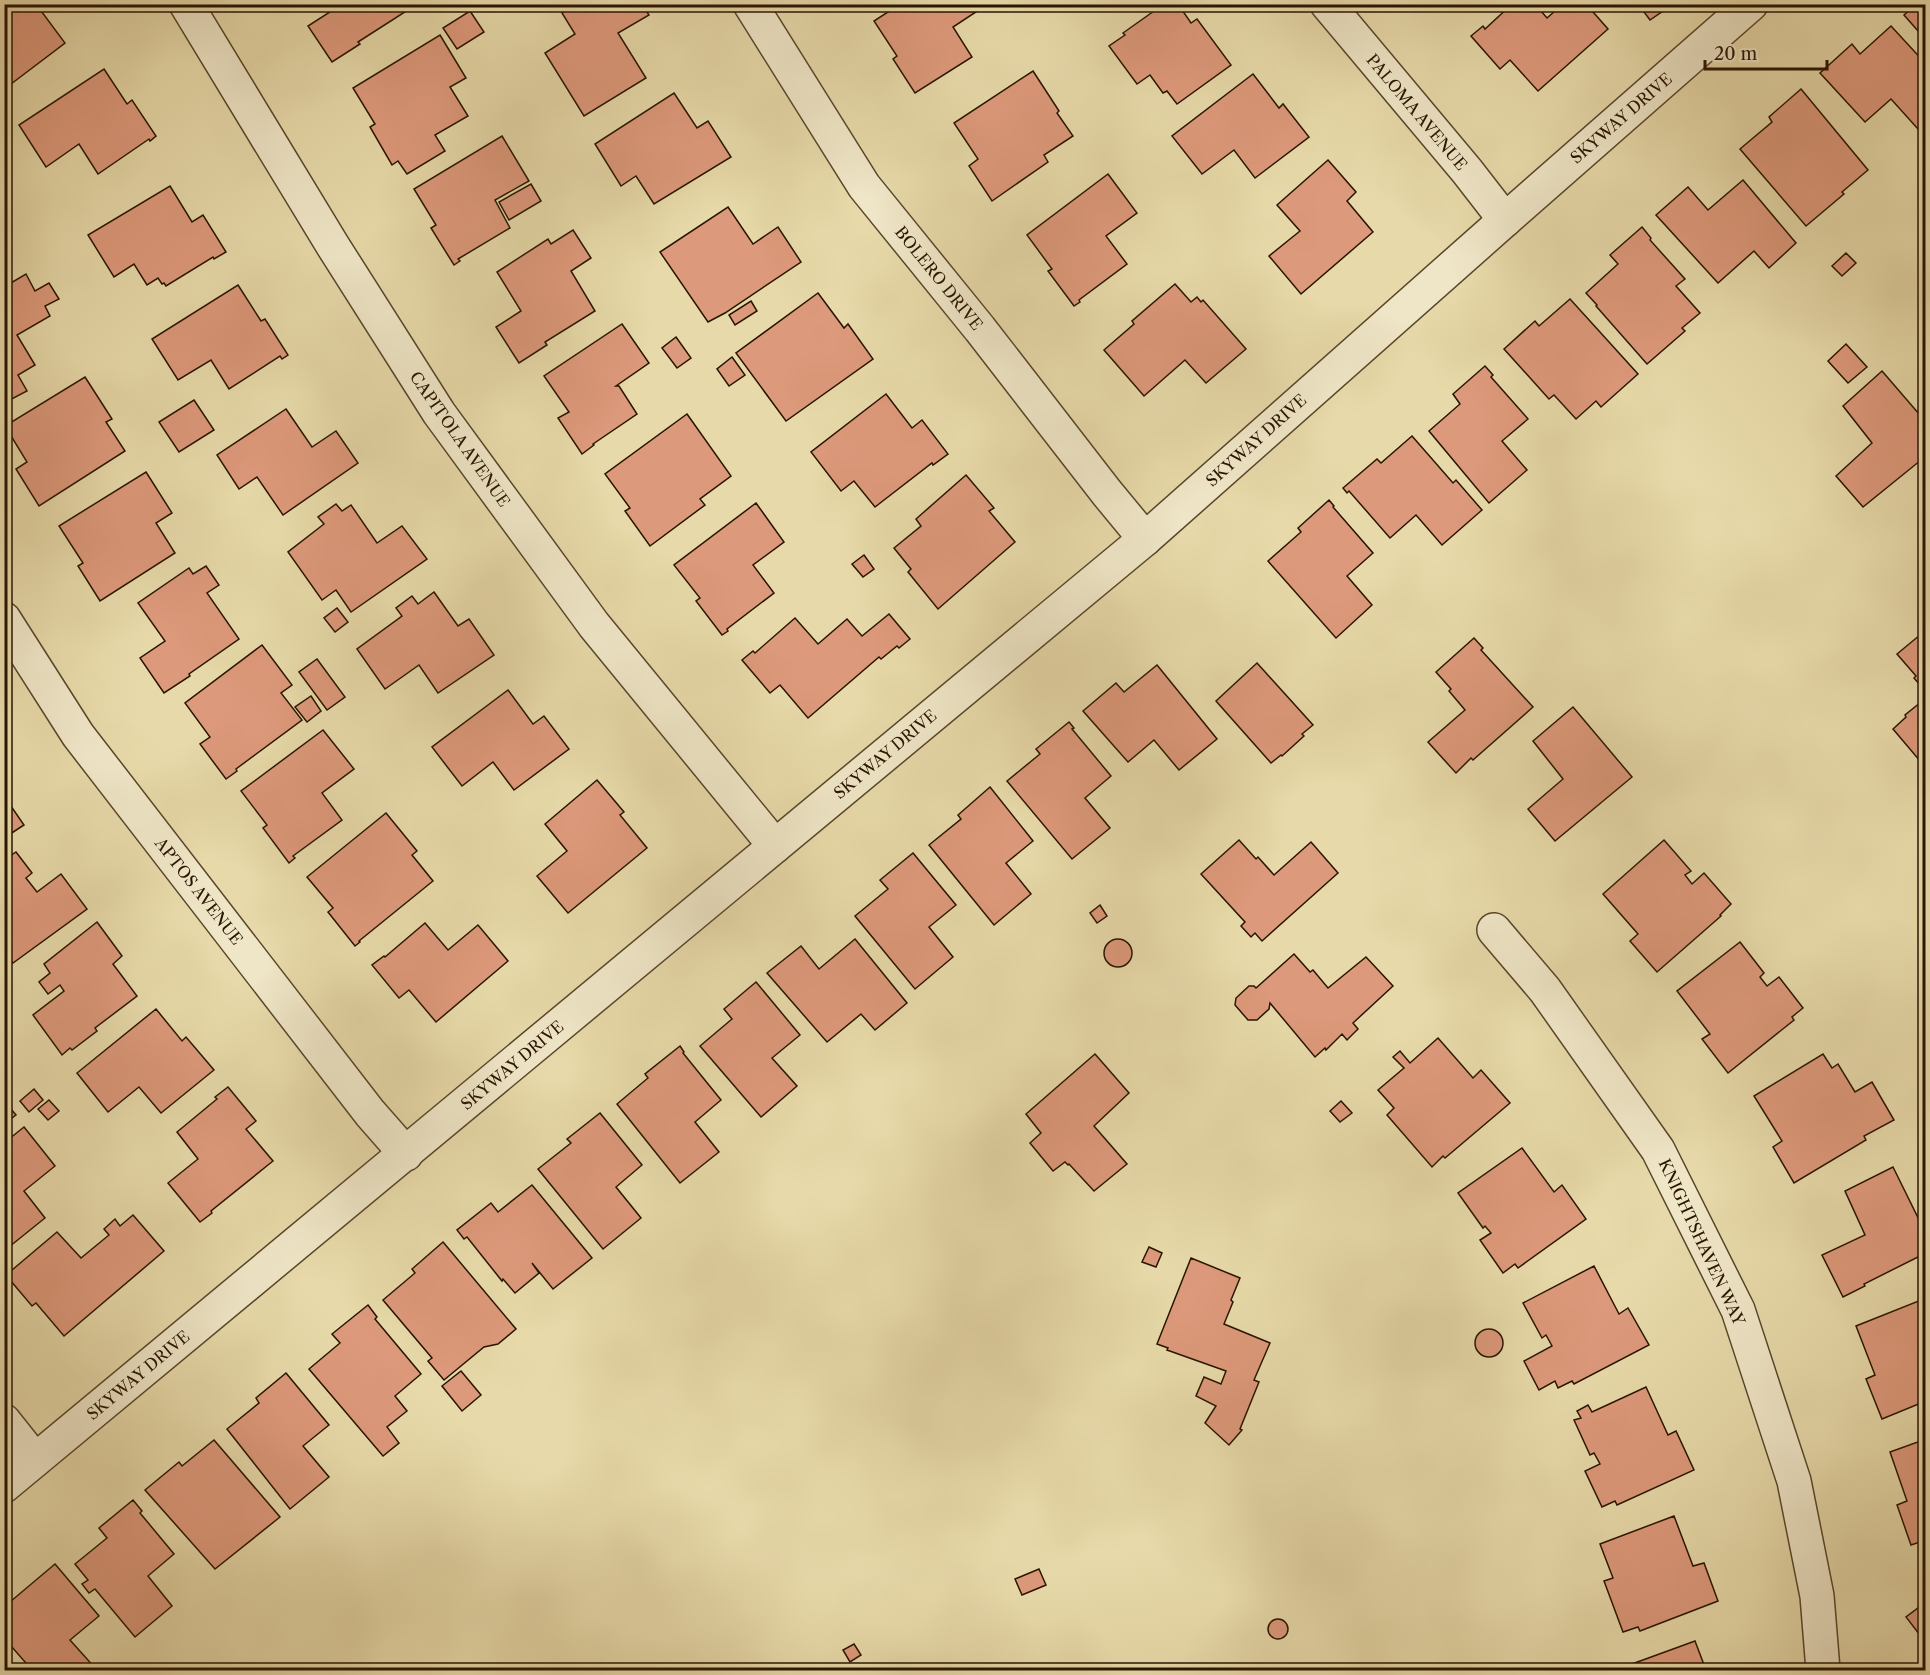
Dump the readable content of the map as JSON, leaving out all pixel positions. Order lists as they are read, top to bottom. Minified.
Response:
{"streets":{"street":["PALOMA AVENUE","SKYWAY DRIVE","BOLERO DRIVE","CAPITOLA AVENUE","APTOS AVENUE","KNIGHTSHAVEN WAY"]},"crossings":[["PALOMA AVENUE","SKYWAY DRIVE"],["SKYWAY DRIVE","BOLERO DRIVE"],["SKYWAY DRIVE","CAPITOLA AVENUE"],["SKYWAY DRIVE","APTOS AVENUE"]],"scale_bar":"20 m"}
